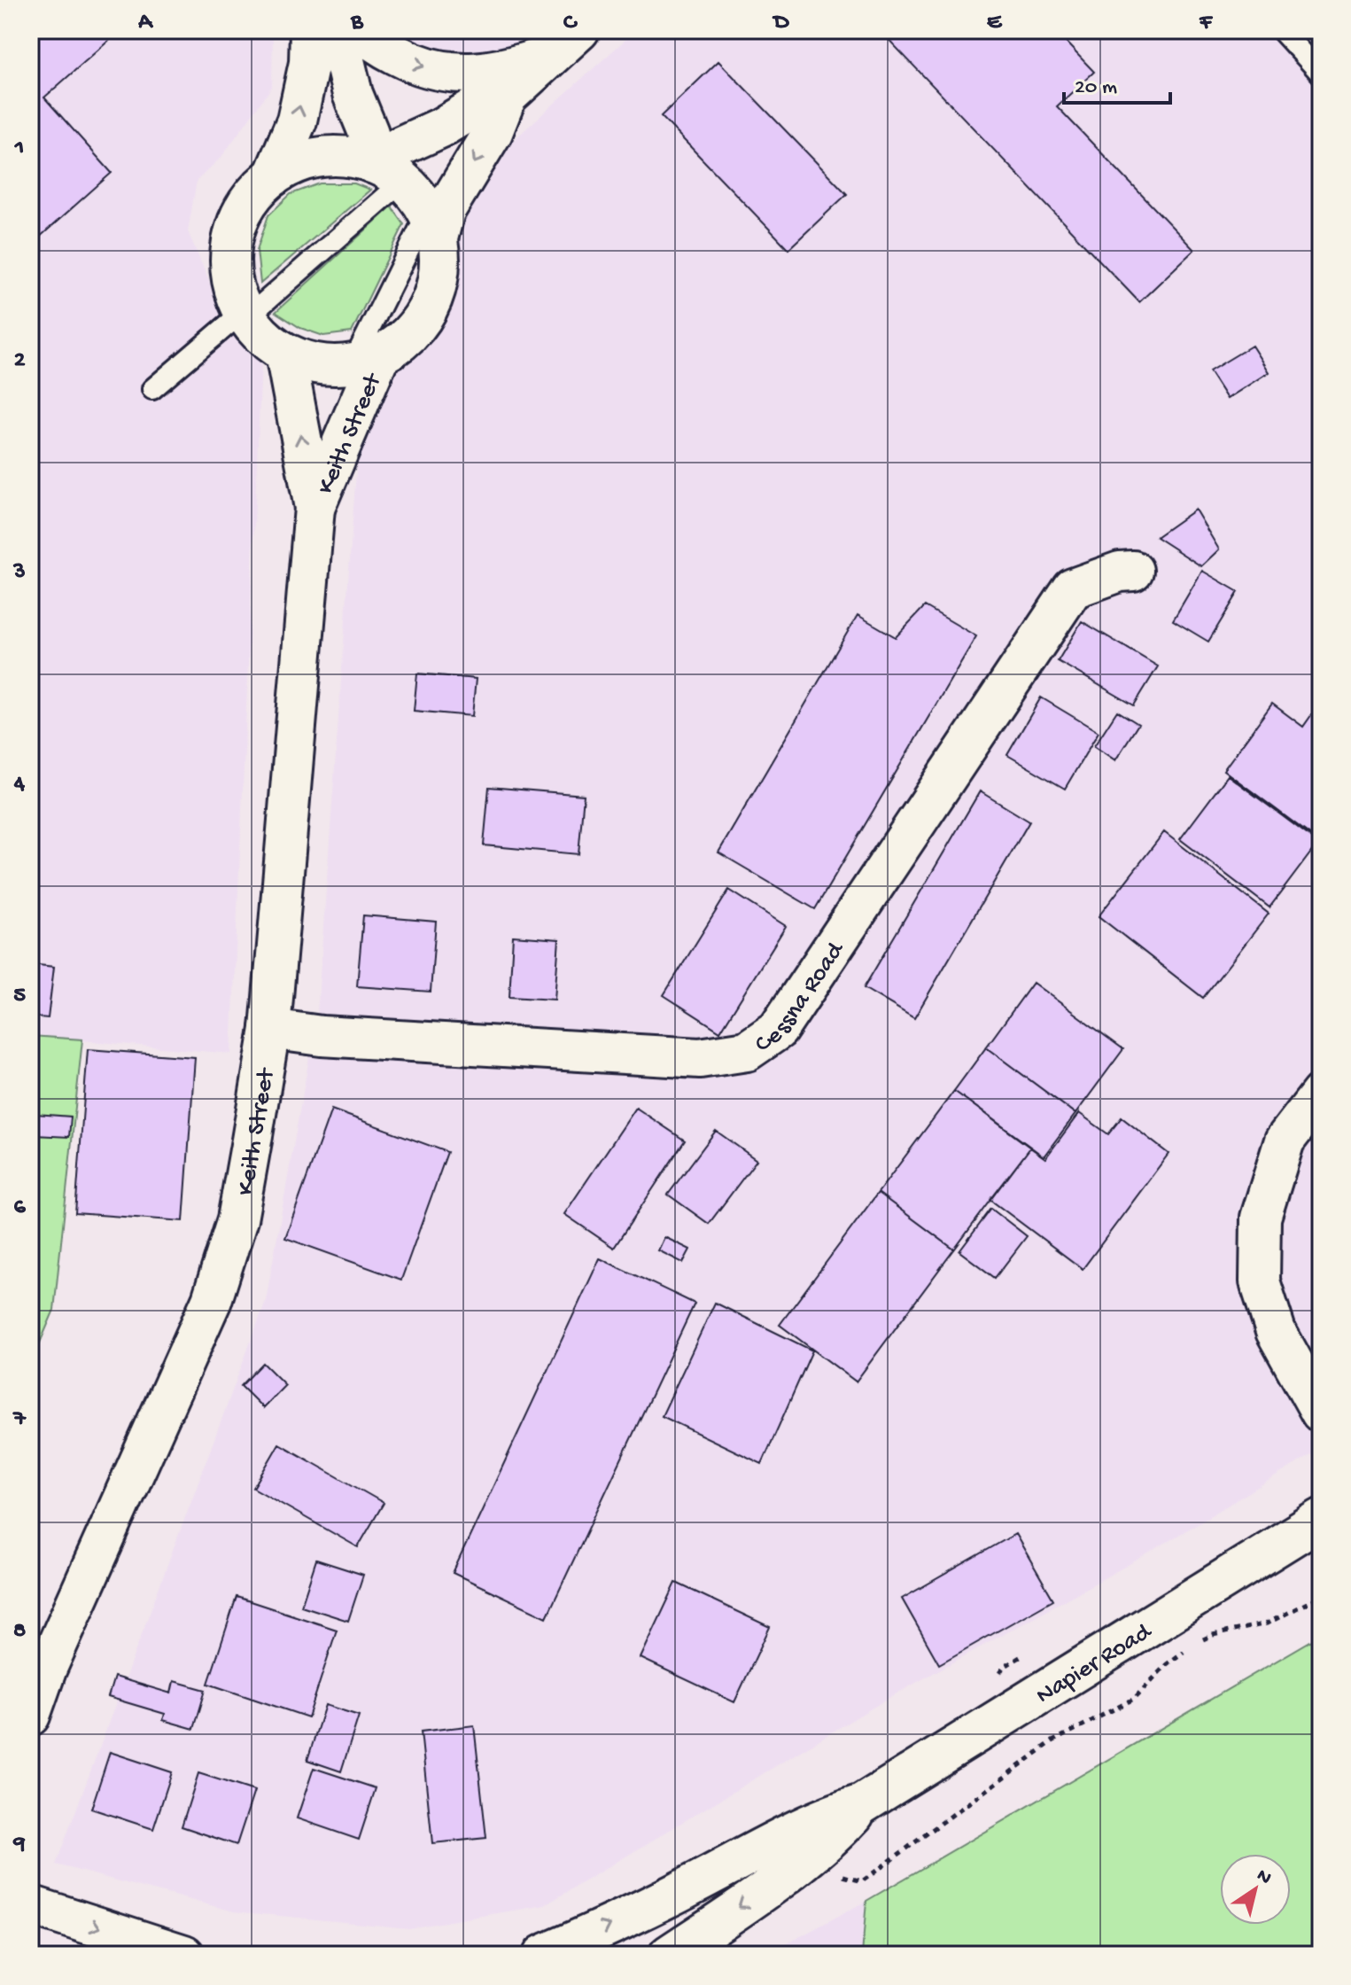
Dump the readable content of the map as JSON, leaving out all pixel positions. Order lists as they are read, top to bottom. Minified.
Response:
{"streets":{"main road":["Keith Street","Cessna Road","Napier Road"]},"crossings":[["Keith Street","Cessna Road"]],"scale_bar":"20 m","north":"top right","grid":{"columns":["A","B","C","D","E","F"],"rows":["1","2","3","4","5","6","7","8","9"]}}
